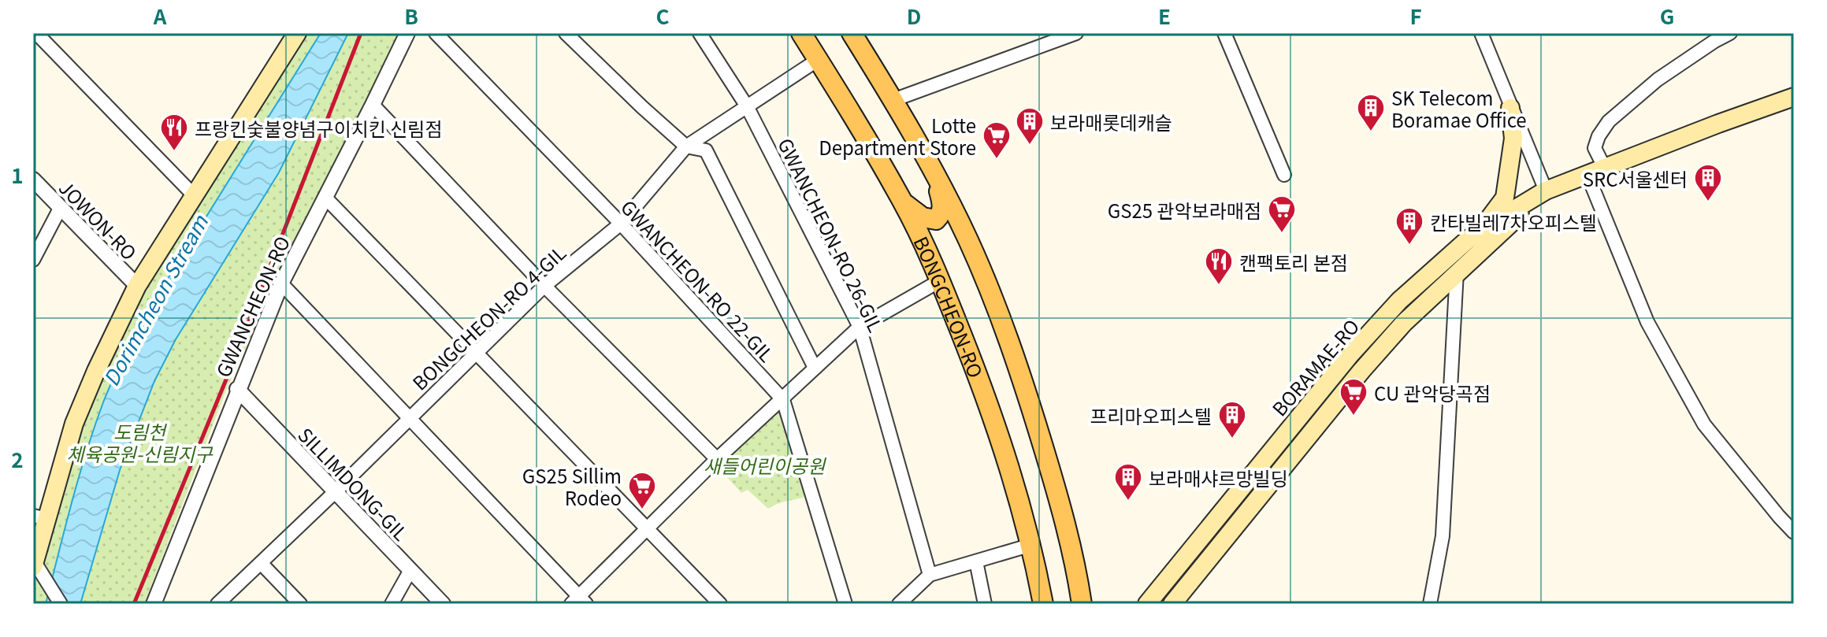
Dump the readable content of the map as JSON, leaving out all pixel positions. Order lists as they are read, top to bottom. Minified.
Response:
{"streets":{"main road":["BONGCHEON-RO","BORAMAE-RO"],"street":["JOWON-RO","GWANCHEON-RO 26-GIL","GWANCHEON-RO 22-GIL","GWANCHEON-RO","BONGCHEON-RO 4-GIL","SILLIMDONG-GIL"]},"crossings":[["GWANCHEON-RO 26-GIL","BONGCHEON-RO 4-GIL"],["GWANCHEON-RO 22-GIL","BONGCHEON-RO 4-GIL"],["GWANCHEON-RO","SILLIMDONG-GIL"],["BONGCHEON-RO","BONGCHEON-RO 4-GIL"],["BONGCHEON-RO 4-GIL","SILLIMDONG-GIL"]],"water":["Dorimcheon Stream"],"parks":["도림천 체육공원-신림지구","새들어린이공원"],"places":{"building":["SK Telecom Boramae Office","보라매롯데캐슬","SRC서울센터","칸타빌레7차오피스텔","프리마오피스텔","보라매샤르망빌딩"],"restaurant":["프랑킨숯불양념구이치킨 신림점","캔팩토리 본점"],"supermarket":["Lotte Department Store","GS25 관악보라매점","CU 관악당곡점","GS25 Sillim Rodeo"]},"grid":{"columns":["A","B","C","D","E","F","G"],"rows":["1","2"]}}
